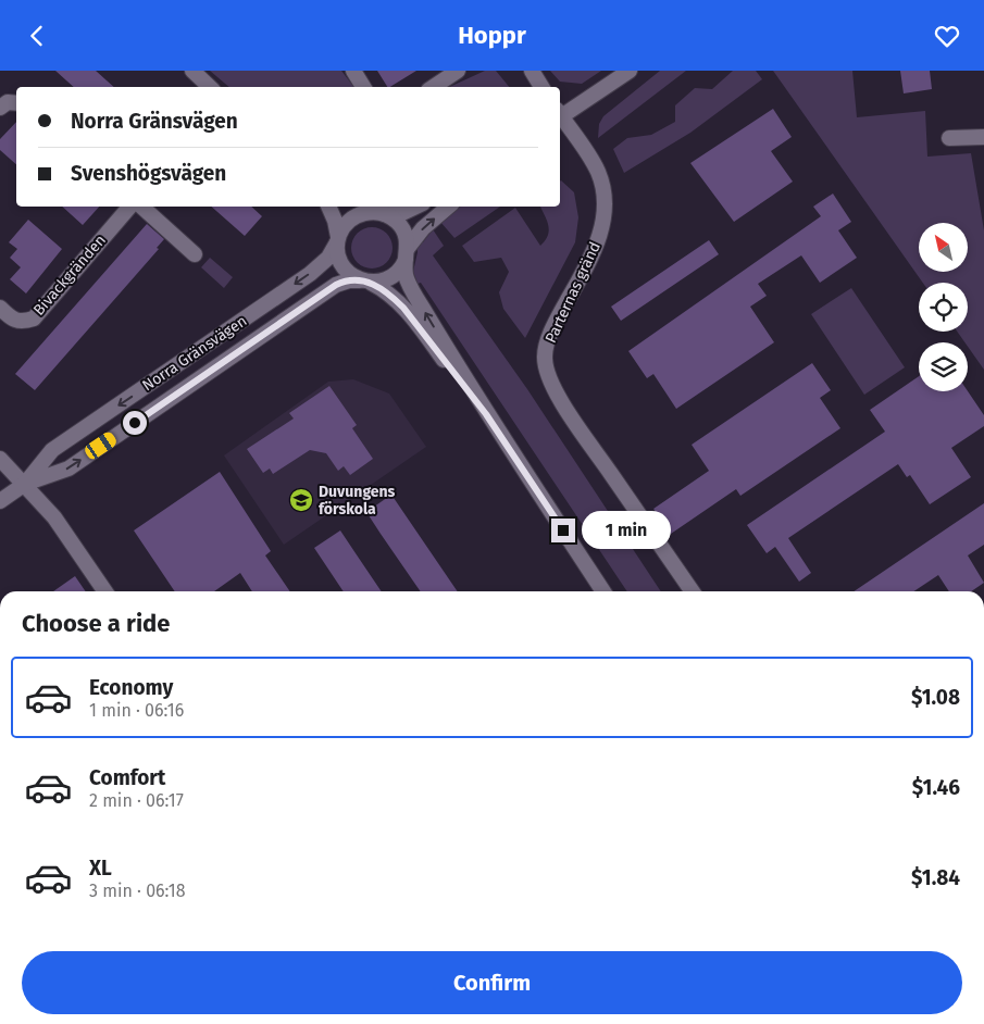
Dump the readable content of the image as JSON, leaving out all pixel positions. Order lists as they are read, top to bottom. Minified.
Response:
{"streets":{"street":["Bivackgränden","Parternas gränd","Norra Gränsvägen"]},"places":{"school or university":["Duvungens förskola"]},"north":"top left","page":{"header":"Hoppr","banner":["Norra Gränsvägen","Svenshögsvägen"],"bubble":"1 min","heading":"Choose a ride","list":[{"name":"Economy","note":"1 min · 06:16","value":"$1.08"},{"name":"Comfort","note":"2 min · 06:17","value":"$1.46"},{"name":"XL","note":"3 min · 06:18","value":"$1.84"}],"buttons":"Confirm"}}
